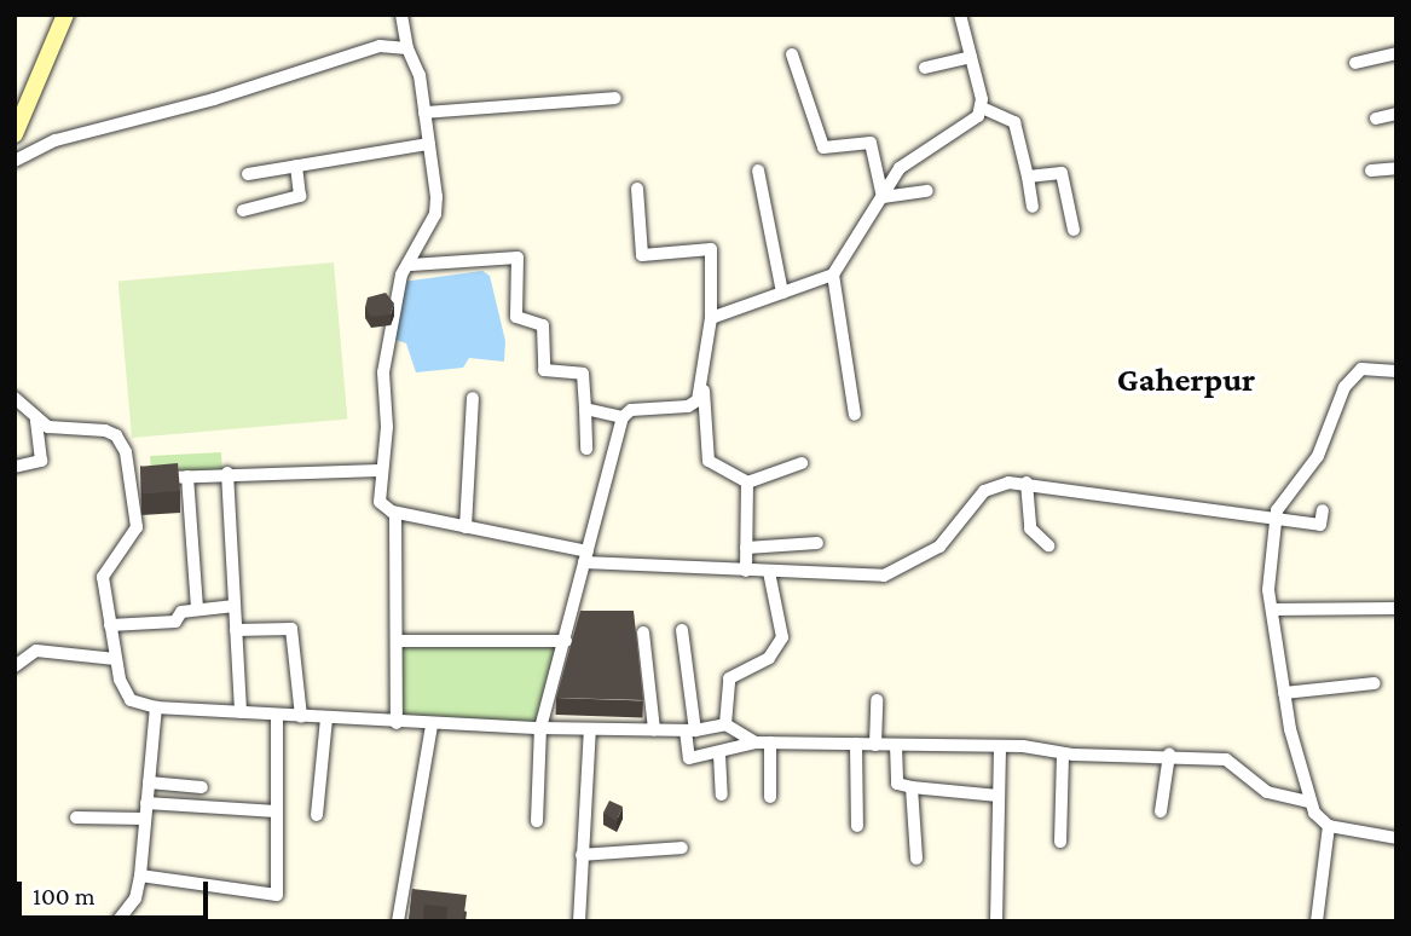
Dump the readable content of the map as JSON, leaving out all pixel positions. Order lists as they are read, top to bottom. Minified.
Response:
{"districts":["Gaherpur"],"scale_bar":"100 m"}
